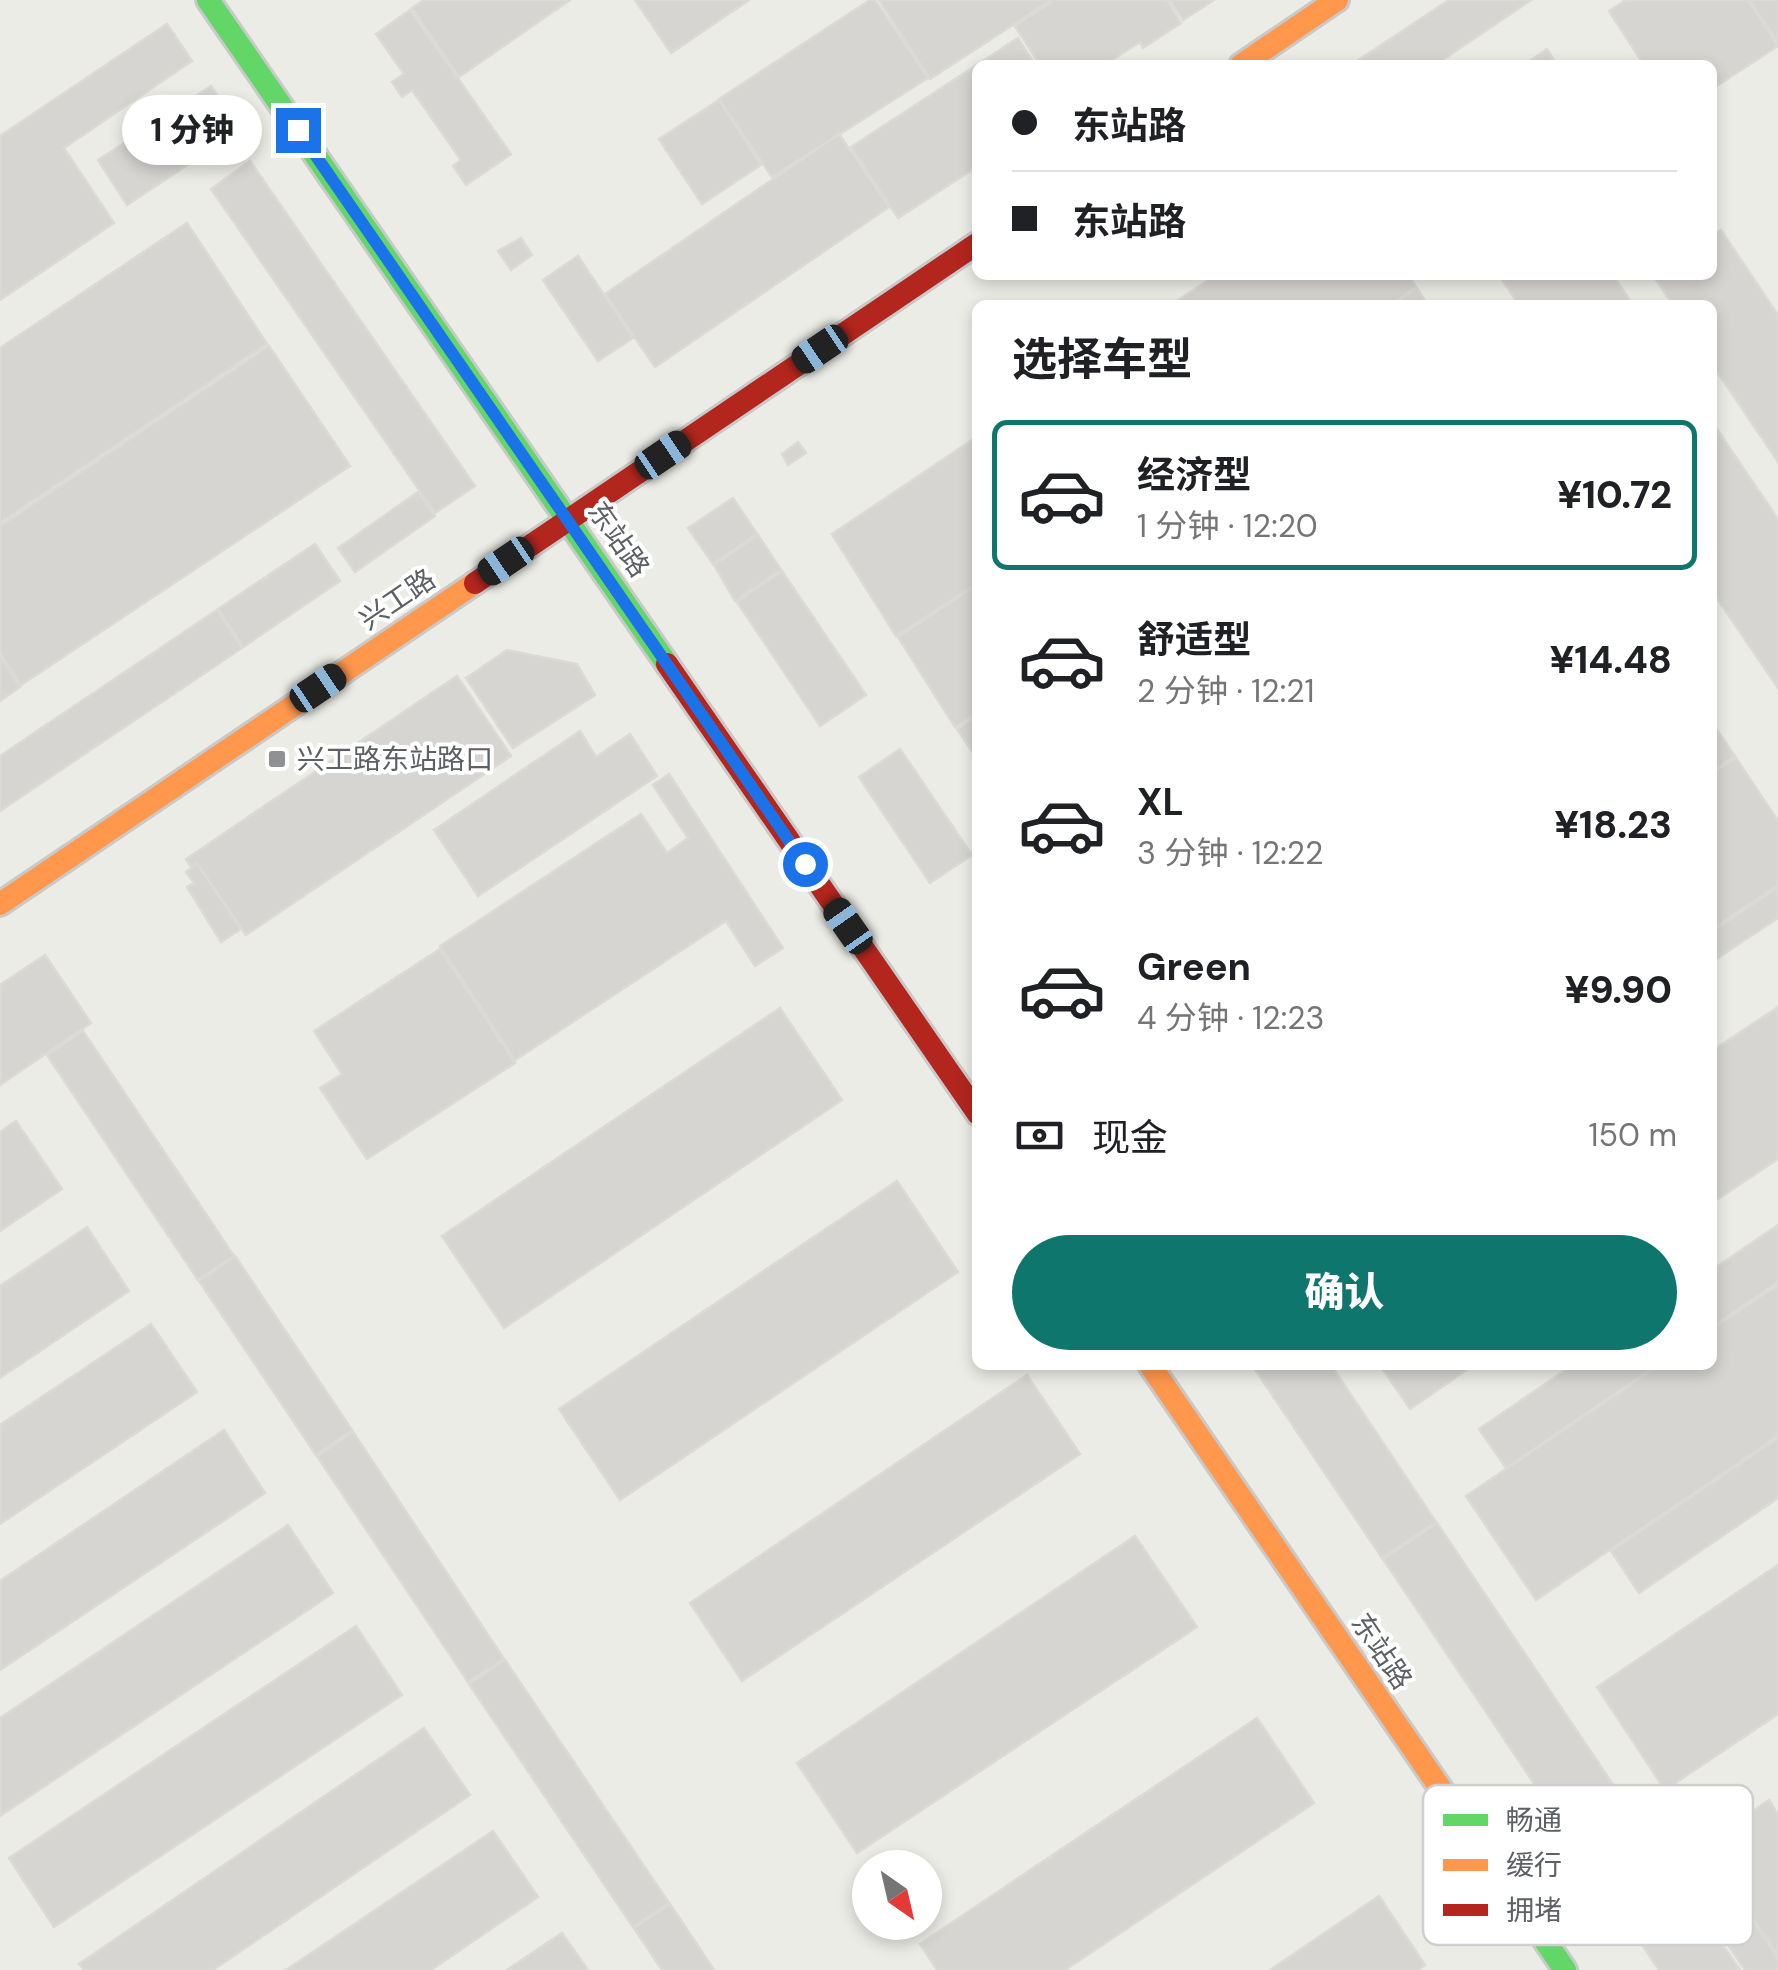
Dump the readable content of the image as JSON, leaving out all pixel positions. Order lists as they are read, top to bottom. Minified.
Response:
{"streets":{"street":["东站路","兴工路"]},"crossings":[["东站路","兴工路"]],"places":{"transit":["兴工路东站路口"]},"legend":["畅通","缓行","拥堵"],"north":"bottom right","page":{"banner":["东站路","东站路"],"bubble":"1 分钟","heading":"选择车型","list":[{"name":"经济型","note":"1 分钟 · 12:20","value":"¥10.72"},{"name":"舒适型","note":"2 分钟 · 12:21","value":"¥14.48"},{"name":"XL","note":"3 分钟 · 12:22","value":"¥18.23"},{"name":"Green","note":"4 分钟 · 12:23","value":"¥9.90"}],"pay":["现金","150 m"],"buttons":"确认"}}
